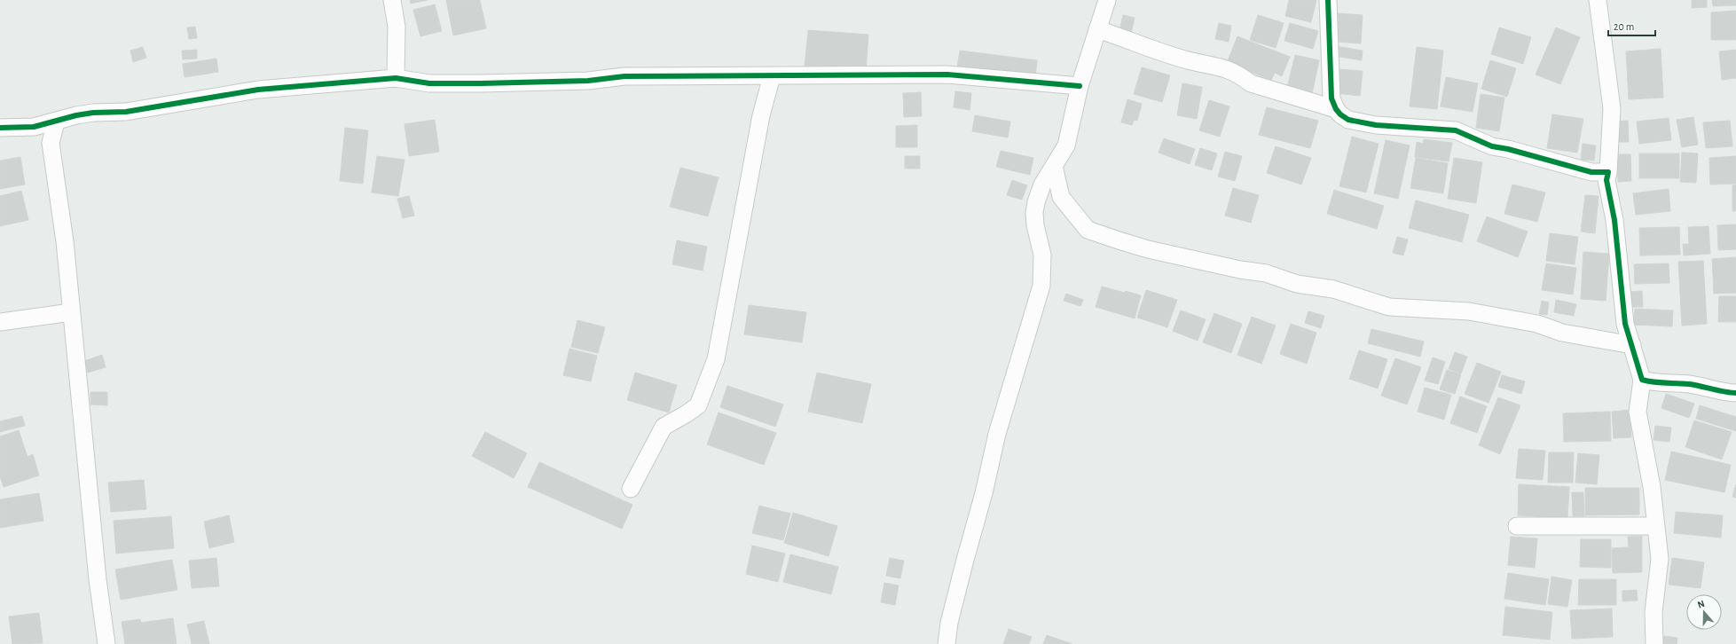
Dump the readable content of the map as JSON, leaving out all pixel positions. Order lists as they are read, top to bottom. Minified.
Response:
{"scale_bar":"20 m","north":"top"}
